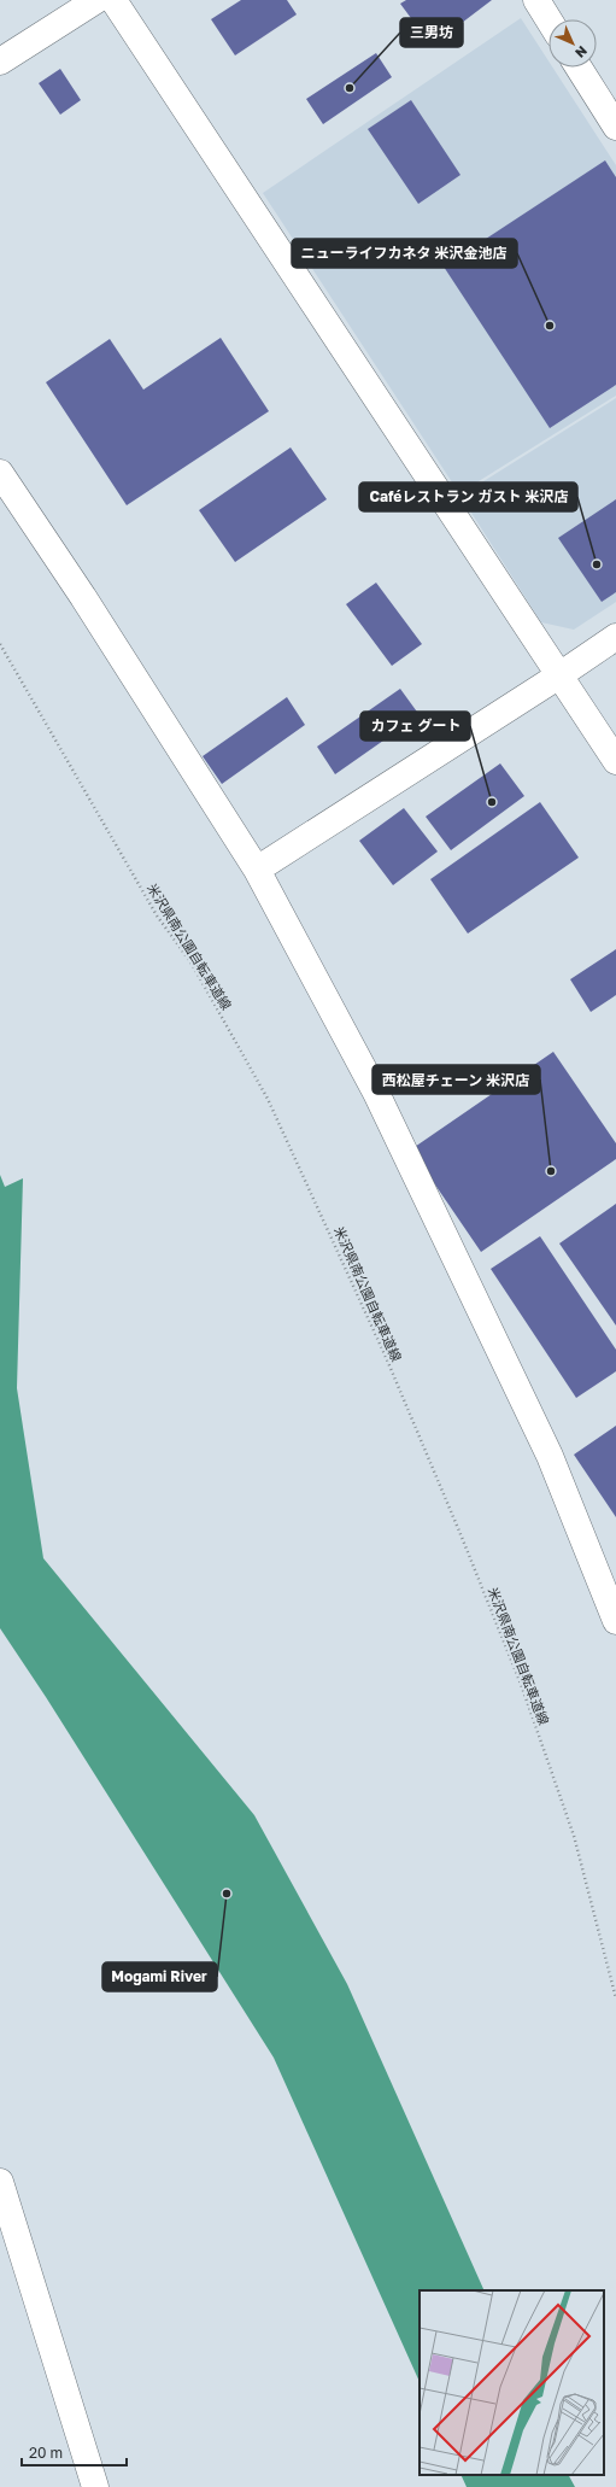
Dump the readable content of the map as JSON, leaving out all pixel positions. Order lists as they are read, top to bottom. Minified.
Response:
{"streets":{"path":["米沢県南公園自転車道線"]},"places":["三男坊","ニューライフカネタ 米沢金池店","Caféレストラン ガスト 米沢店","カフェ グート","西松屋チェーン 米沢店","Mogami River"],"scale_bar":"20 m","north":"bottom right"}
